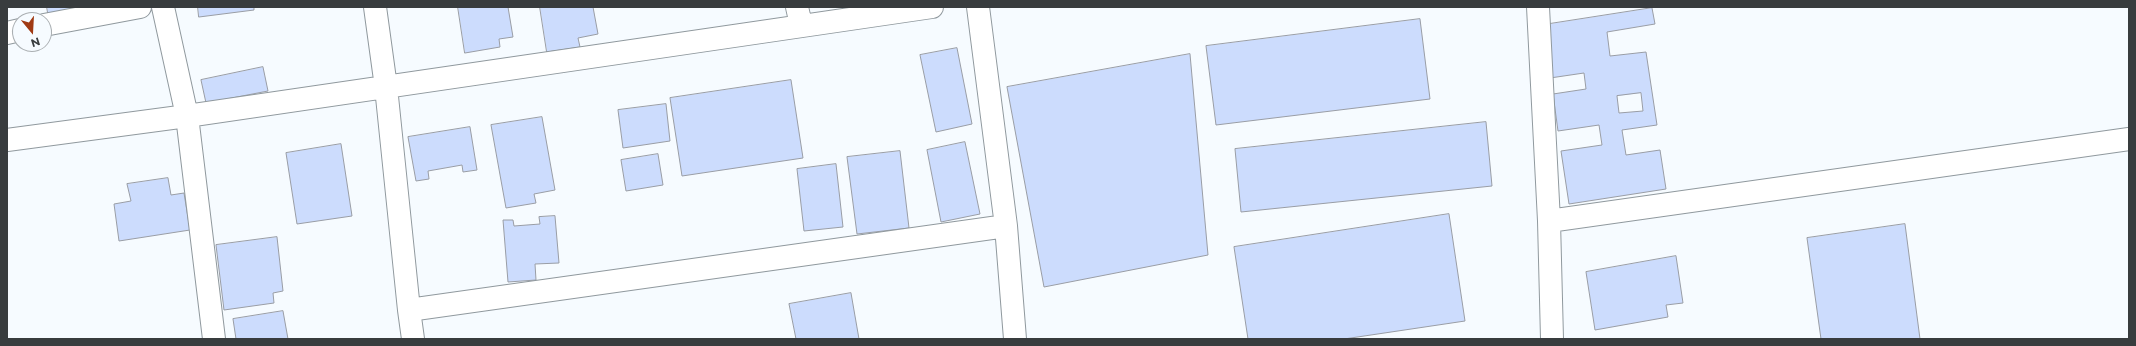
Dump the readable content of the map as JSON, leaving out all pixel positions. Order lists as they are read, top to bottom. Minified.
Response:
{"north":"bottom"}
